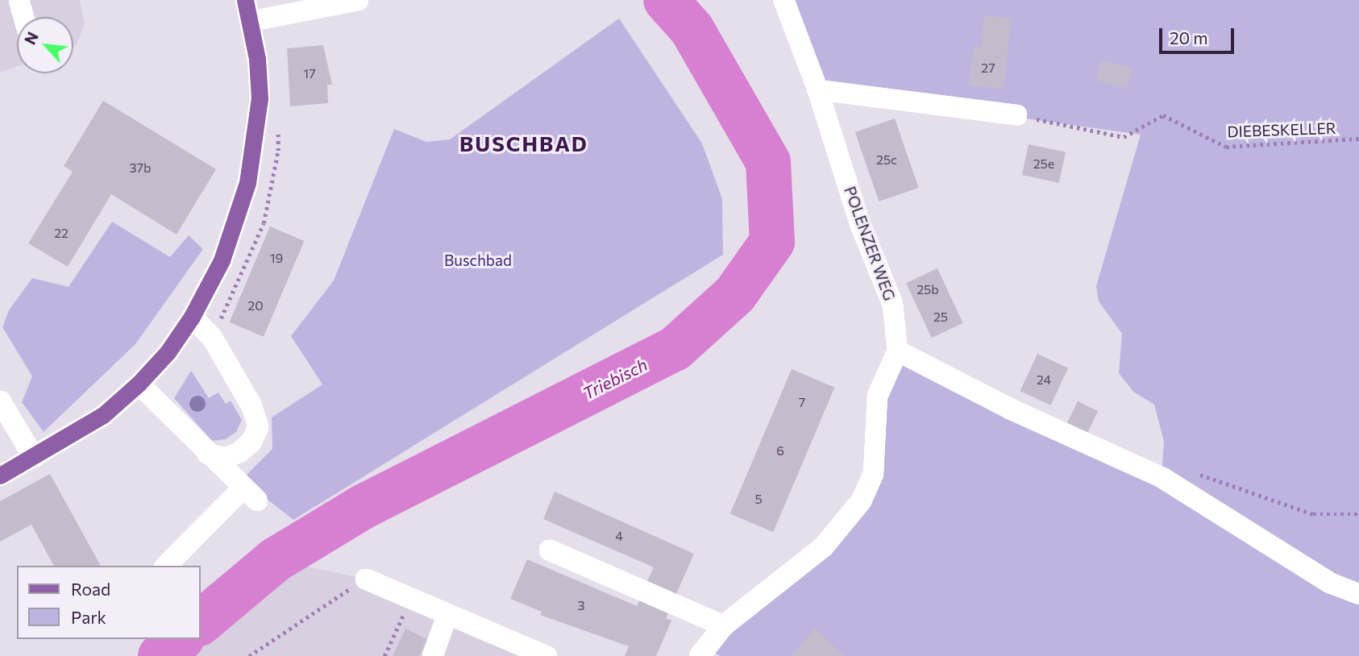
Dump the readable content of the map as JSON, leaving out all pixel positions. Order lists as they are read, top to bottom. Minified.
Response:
{"streets":{"street":["POLENZER WEG"],"path":["DIEBESKELLER"]},"districts":["BUSCHBAD"],"water":["Triebisch"],"parks":["Buschbad"],"house_numbers":["27","17","25c","25e","37b","22","19","25b","20","25","24","7","6","5","4","3"],"legend":["Road","Park"],"scale_bar":"20 m","north":"top left"}
